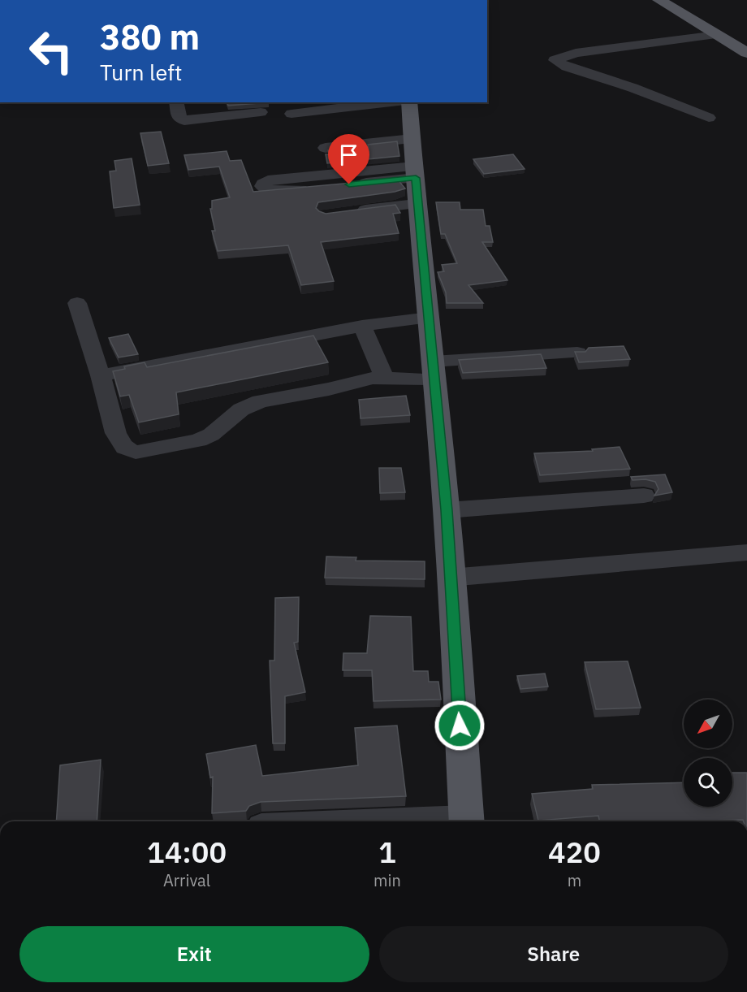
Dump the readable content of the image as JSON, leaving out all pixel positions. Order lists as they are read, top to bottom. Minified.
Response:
{"north":"bottom left","page":{"turn":["380 m","Turn left"],"eta":["14:00","Arrival","1","min","420","m"],"buttons":["Exit","Share"]}}
